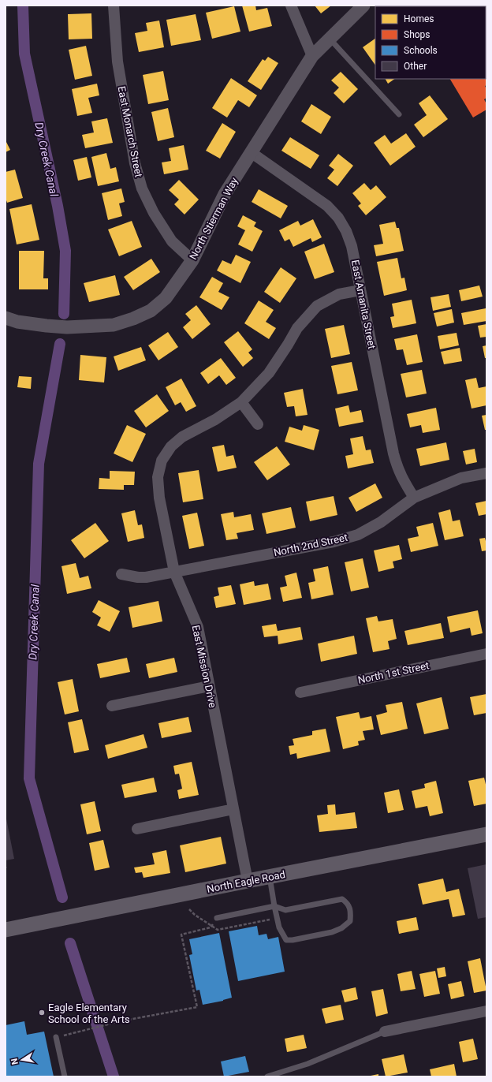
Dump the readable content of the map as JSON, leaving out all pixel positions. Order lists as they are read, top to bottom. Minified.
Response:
{"streets":{"main road":["North Eagle Road"],"street":["East Monarch Street","North Stierman Way","East Amanita Street","North 2nd Street","East Mission Drive","North 1st Street"]},"crossings":[["East Monarch Street","North Stierman Way"],["North Stierman Way","East Amanita Street"],["East Amanita Street","North 2nd Street"],["East Amanita Street","East Mission Drive"],["North 2nd Street","East Mission Drive"],["East Mission Drive","North Eagle Road"]],"water":["Dry Creek Canal"],"places":["Eagle Elementary School of the Arts"],"legend":["Homes","Shops","Schools","Other"],"north":"left"}
